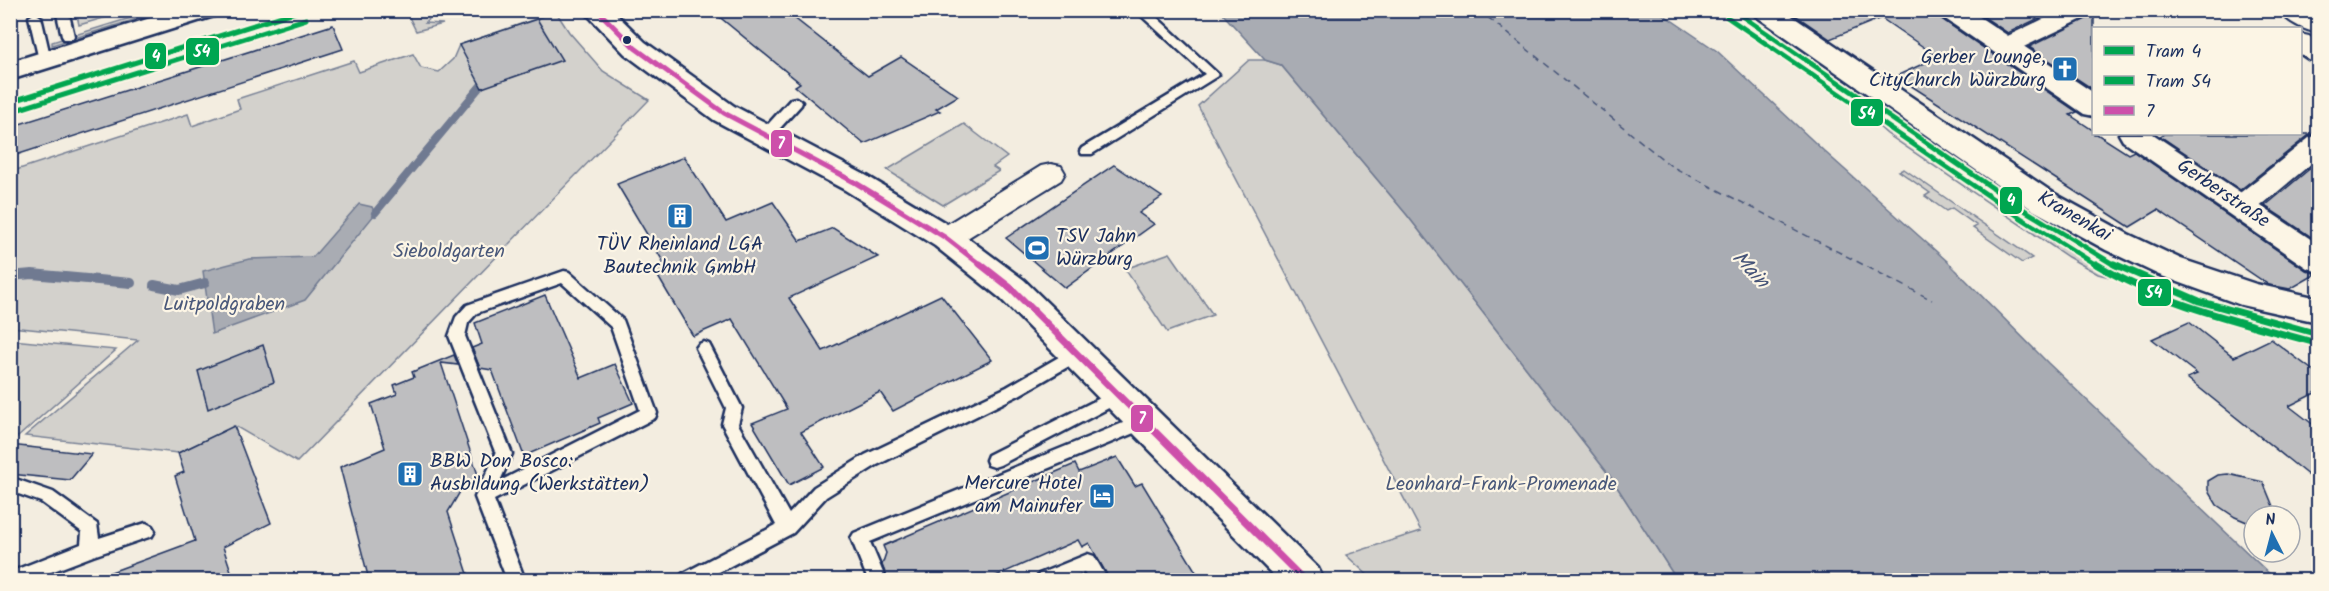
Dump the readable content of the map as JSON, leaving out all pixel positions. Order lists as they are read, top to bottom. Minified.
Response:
{"streets":{"main road":["Gerberstraße","Kranenkai"]},"water":["Main"],"parks":["Sieboldgarten","Luitpoldgraben","Leonhard-Frank-Promenade"],"places":{"church":["Gerber Lounge, CityChurch Würzburg"],"building":["TÜV Rheinland LGA Bautechnik GmbH","BBW Don Bosco: Ausbildung (Werkstätten)"],"sports":["TSV Jahn Würzburg"],"hotel":["Mercure Hotel am Mainufer"]},"lines":["tram line 4","transit line 7","tram line 54"],"legend":["Tram 4","Tram 54","7"],"north":"top"}
